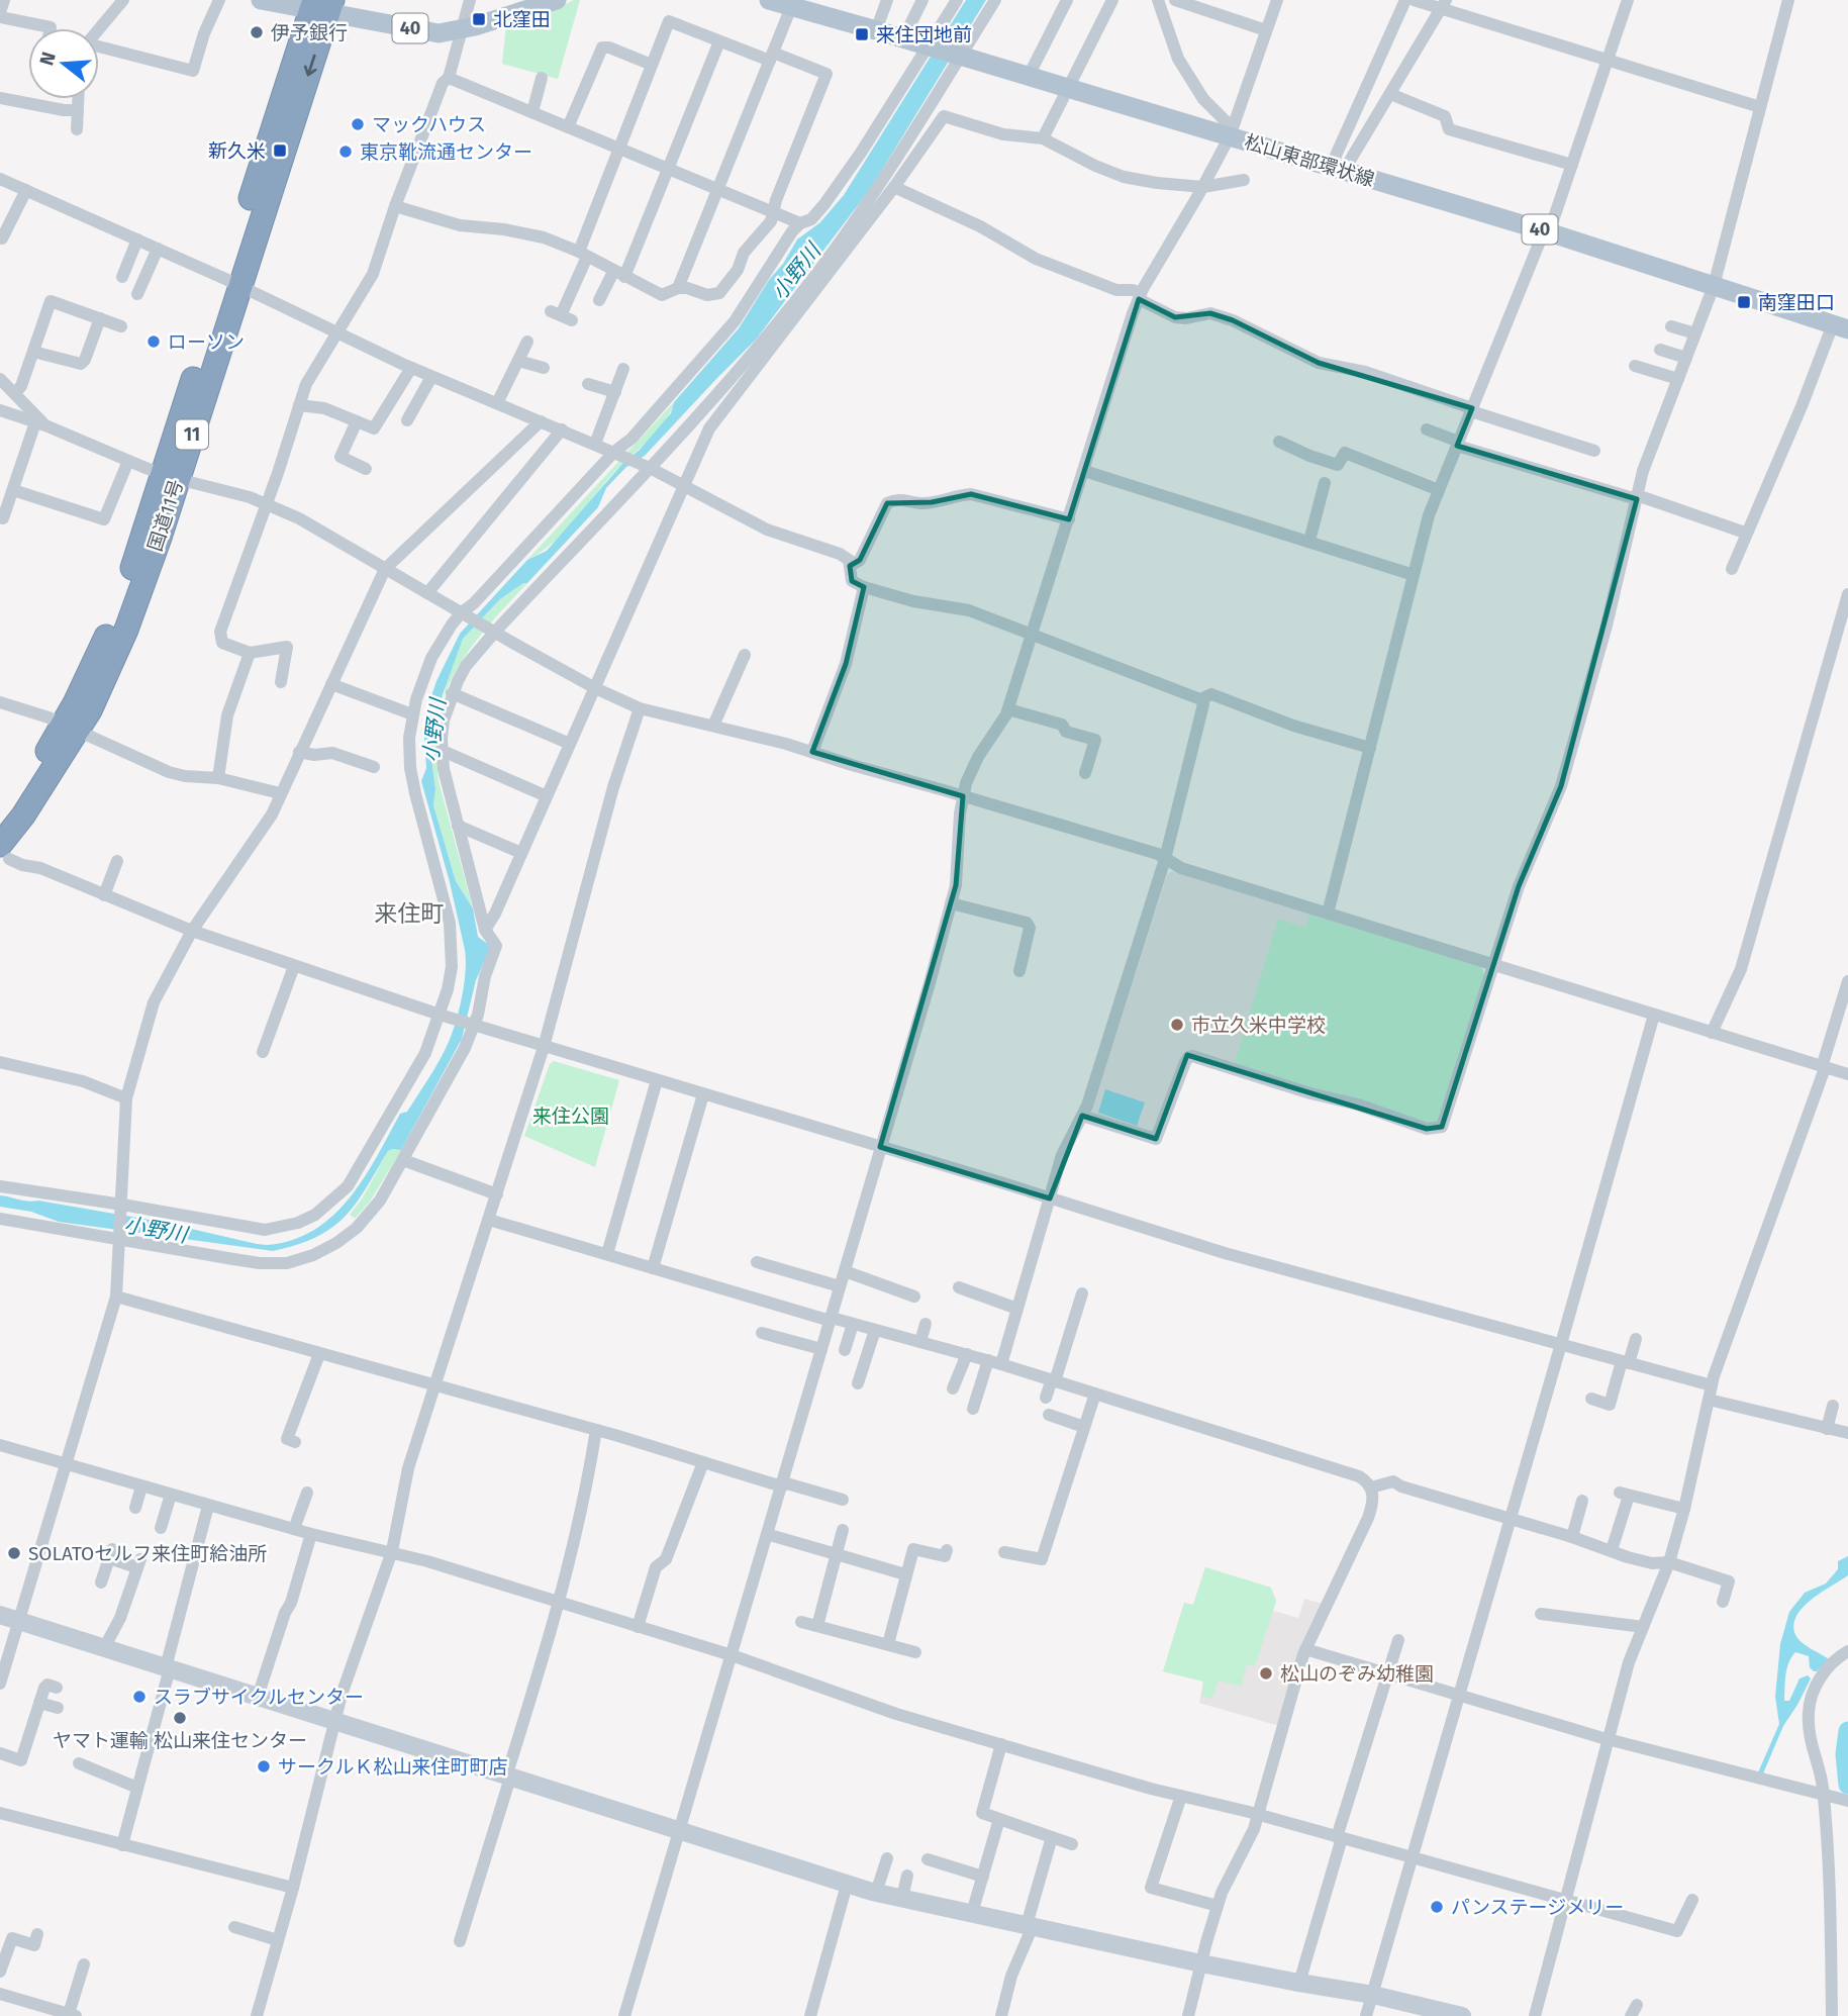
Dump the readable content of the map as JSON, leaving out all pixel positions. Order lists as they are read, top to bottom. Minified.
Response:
{"streets":{"highway":["11","国道11号"],"main road":["40","松山東部環状線"]},"crossings":[["40","国道11号"]],"districts":["来住町"],"water":["小野川"],"parks":["来住公園"],"places":{"transit":["北窪田","来住団地前","新久米","南窪田口"],"other":["伊予銀行","マックハウス","東京靴流通センター","ローソン","市立久米中学校","SOLATOセルフ来住町給油所","松山のぞみ幼稚園","スラブサイクルセンター","ヤマト運輸 松山来住センター","サークルＫ松山来住町町店","パンステージメリー"]},"north":"left"}
